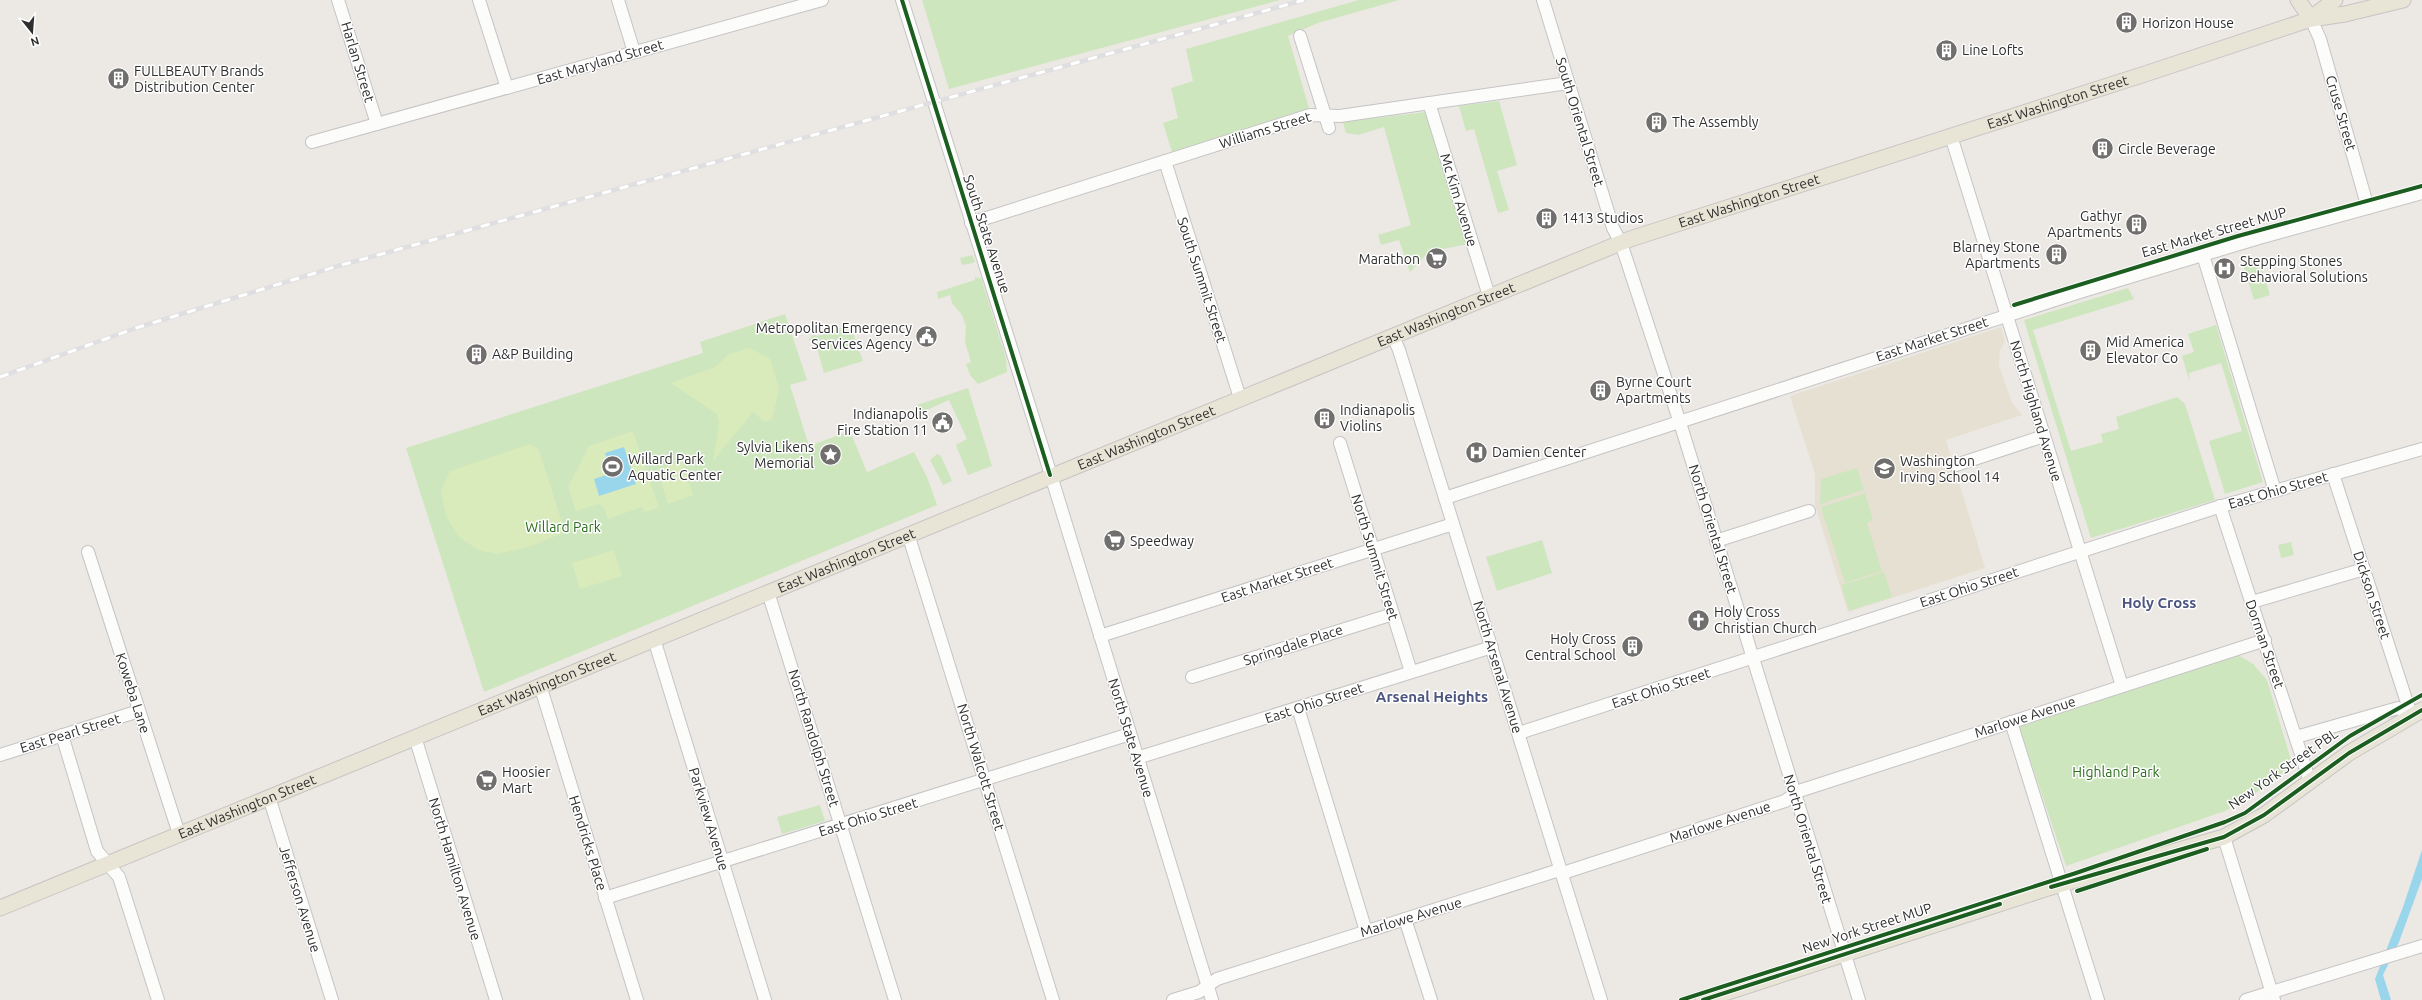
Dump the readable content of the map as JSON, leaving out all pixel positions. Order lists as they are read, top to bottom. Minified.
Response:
{"streets":{"main road":["East Washington Street"],"street":["Harlan Street","East Maryland Street","Cruse Street","South Oriental Street","Williams Street","Mc Kim Avenue","South State Avenue","South Summit Street","East Market Street","North Highland Avenue","East Ohio Street","North Oriental Street","North Summit Street","Dickson Street","Dorman Street","Springdale Place","North Arsenal Avenue","Koweba Lane","Marlowe Avenue","East Pearl Street","North Randolph Street","North State Avenue","North Walcott Street","Parkview Avenue","Hendricks Place","North Hamilton Avenue","Jefferson Avenue"],"cycle path":["East Market Street MUP","New York Street PBL"]},"crossings":[["Harlan Street","East Maryland Street"],["East Washington Street","Cruse Street"],["East Washington Street","South Oriental Street"],["East Washington Street","Mc Kim Avenue"],["East Washington Street","South State Avenue"],["East Washington Street","South Summit Street"],["East Washington Street","North Highland Avenue"],["East Washington Street","North Oriental Street"],["East Washington Street","North Arsenal Avenue"],["East Washington Street","Koweba Lane"],["East Washington Street","North Randolph Street"],["East Washington Street","North State Avenue"],["East Washington Street","North Walcott Street"],["East Washington Street","Parkview Avenue"],["East Washington Street","Hendricks Place"],["East Washington Street","North Hamilton Avenue"],["East Washington Street","Jefferson Avenue"],["Cruse Street","East Market Street"],["South Oriental Street","Williams Street"],["South Oriental Street","North Oriental Street"],["Williams Street","Mc Kim Avenue"],["Williams Street","South State Avenue"],["Williams Street","South Summit Street"],["South State Avenue","North State Avenue"],["East Market Street","North Highland Avenue"],["East Market Street","North Oriental Street"],["East Market Street","North Summit Street"],["East Market Street","North Arsenal Avenue"],["East Market Street","North State Avenue"],["North Highland Avenue","East Ohio Street"],["North Highland Avenue","Marlowe Avenue"],["East Ohio Street","North Oriental Street"],["East Ohio Street","North Summit Street"],["East Ohio Street","Dickson Street"],["East Ohio Street","Dorman Street"],["East Ohio Street","North Arsenal Avenue"],["East Ohio Street","North Randolph Street"],["East Ohio Street","North State Avenue"],["East Ohio Street","North Walcott Street"],["East Ohio Street","Parkview Avenue"],["East Ohio Street","Hendricks Place"],["North Oriental Street","Marlowe Avenue"],["North Summit Street","Springdale Place"],["Dorman Street","Marlowe Avenue"],["North Arsenal Avenue","Marlowe Avenue"],["Koweba Lane","East Pearl Street"],["Marlowe Avenue","North State Avenue"]],"districts":["Holy Cross","Arsenal Heights"],"parks":["Willard Park","Highland Park"],"places":{"building":["Horizon House","Line Lofts","FULLBEAUTY Brands Distribution Center","The Assembly","Circle Beverage","1413 Studios","Gathyr Apartments","Blarney Stone Apartments","Mid America Elevator Co","A&P Building","Byrne Court Apartments","Indianapolis Violins","Holy Cross Central School"],"supermarket":["Marathon","Speedway","Hoosier Mart"],"hospital":["Stepping Stones Behavioral Solutions","Damien Center"],"public building":["Metropolitan Emergency Services Agency","Indianapolis Fire Station 11"],"place":["Sylvia Likens Memorial"],"sports":["Willard Park Aquatic Center"],"school or university":["Washington Irving School 14"],"church":["Holy Cross Christian Church"]},"north":"bottom"}
